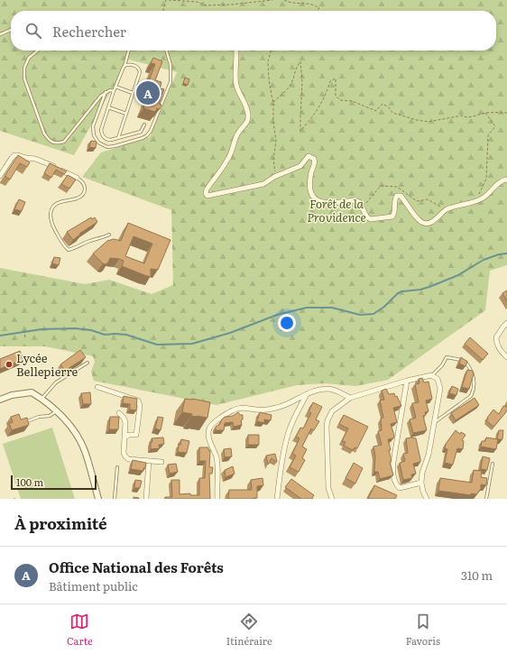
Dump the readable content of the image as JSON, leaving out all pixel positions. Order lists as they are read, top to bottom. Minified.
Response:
{"parks":["Forêt de la Providence"],"places":["Lycée Bellepierre"],"scale_bar":"100 m","page":{"search":"Rechercher","pins":"A","scale":"100 m","heading":"À proximité","list":[{"mark":"A","name":"Office National des Forêts","note":"Bâtiment public","value":"310 m"}],"nav":["Carte","Itinéraire","Favoris"]}}
